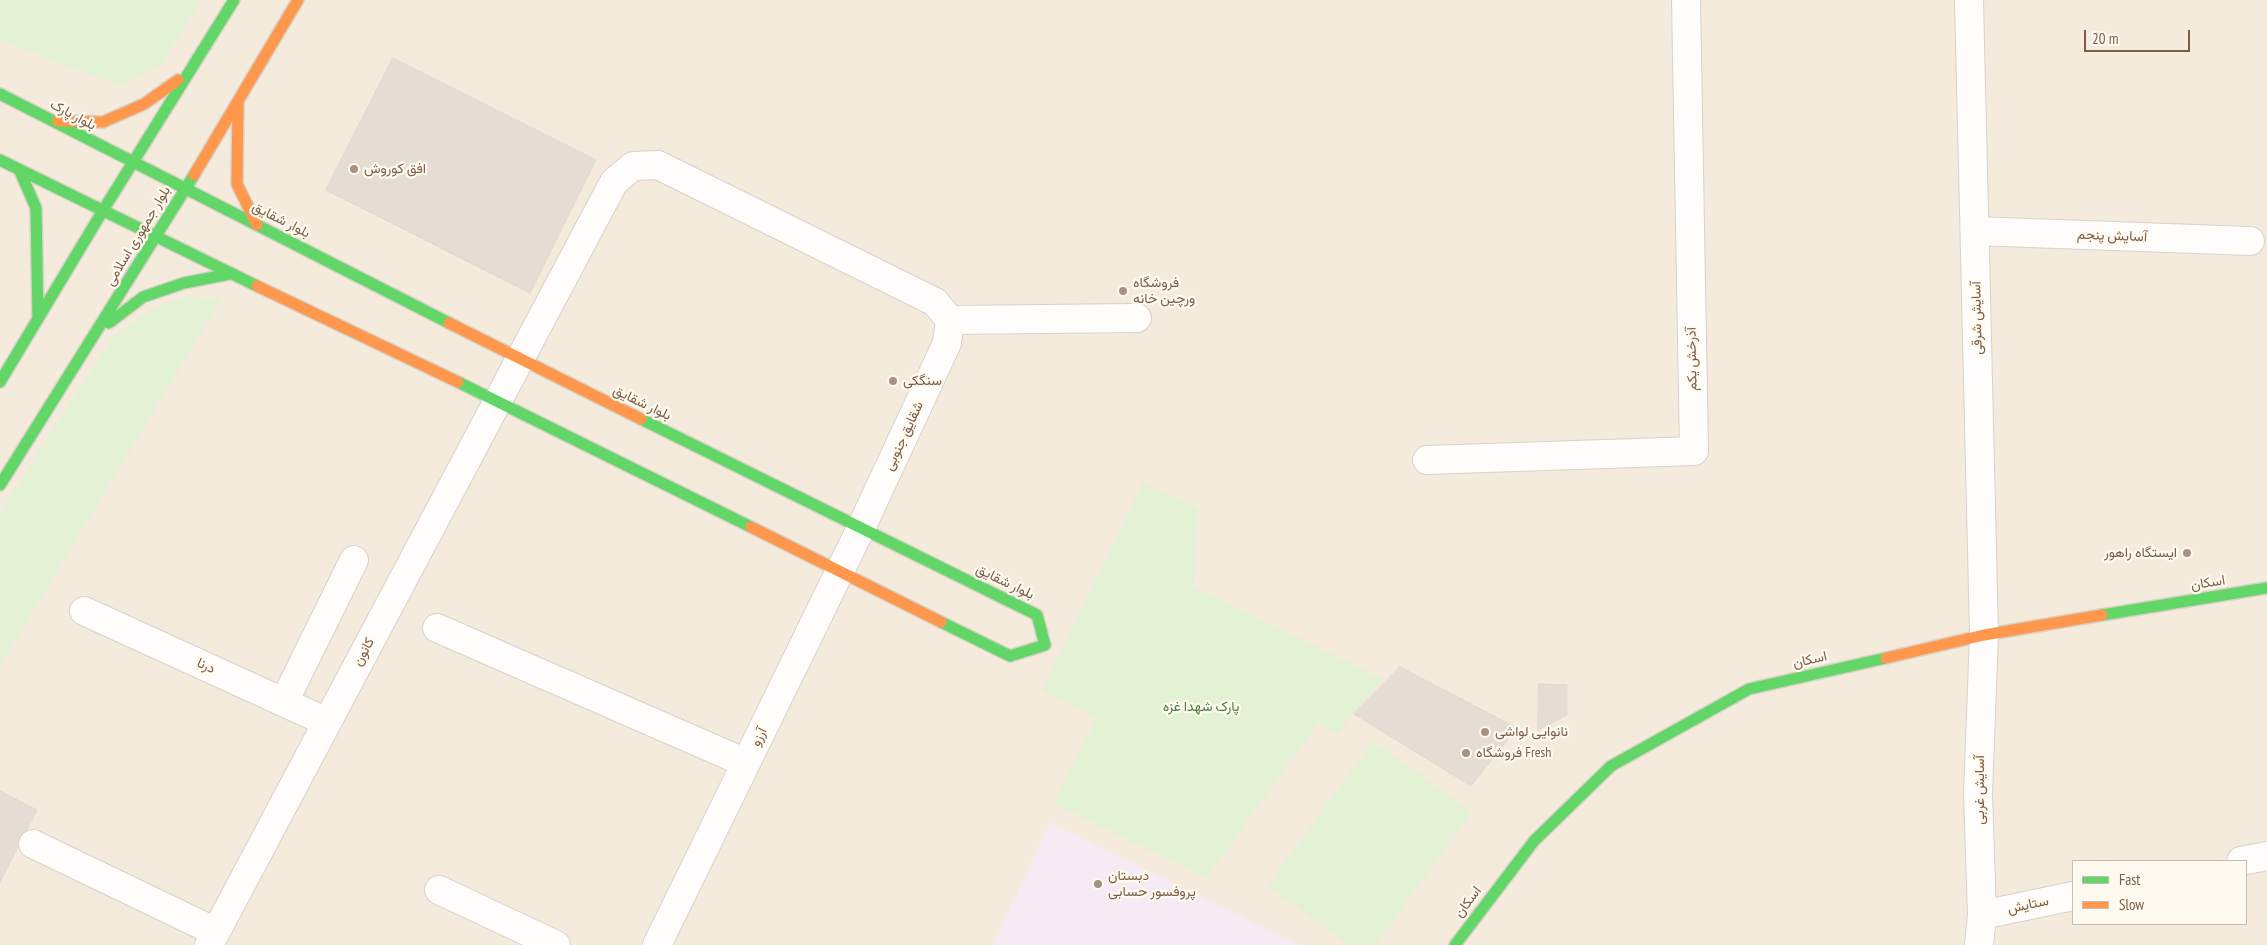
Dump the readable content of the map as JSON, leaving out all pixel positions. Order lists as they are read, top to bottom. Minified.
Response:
{"streets":{"street":["بلوار پارک","بلوار شقایق","بلوار جمهوری اسلامی","آسایش پنجم","آسایش شرقی","آذرخش یکم","شقایق جنوبی","اسکان","کانون","درنا","آرزو","آسایش غربی","ستایش"]},"crossings":[["بلوار پارک","بلوار شقایق"],["بلوار پارک","بلوار جمهوری اسلامی"],["بلوار شقایق","بلوار جمهوری اسلامی"],["بلوار شقایق","شقایق جنوبی"],["بلوار شقایق","کانون"],["بلوار شقایق","آرزو"],["آسایش پنجم","آسایش شرقی"],["آسایش شرقی","اسکان"],["آسایش شرقی","آسایش غربی"],["شقایق جنوبی","آرزو"],["اسکان","آسایش غربی"],["کانون","درنا"],["آسایش غربی","ستایش"]],"parks":["پارک شهدا غزه"],"places":["افق کوروش","فروشگاه ورچین خانه","سنگکی","ایستگاه راهور","نانوایی لواشی","فروشگاه Fresh","دبستان پروفسور حسابی"],"legend":["Fast","Slow"],"scale_bar":"20 m"}
